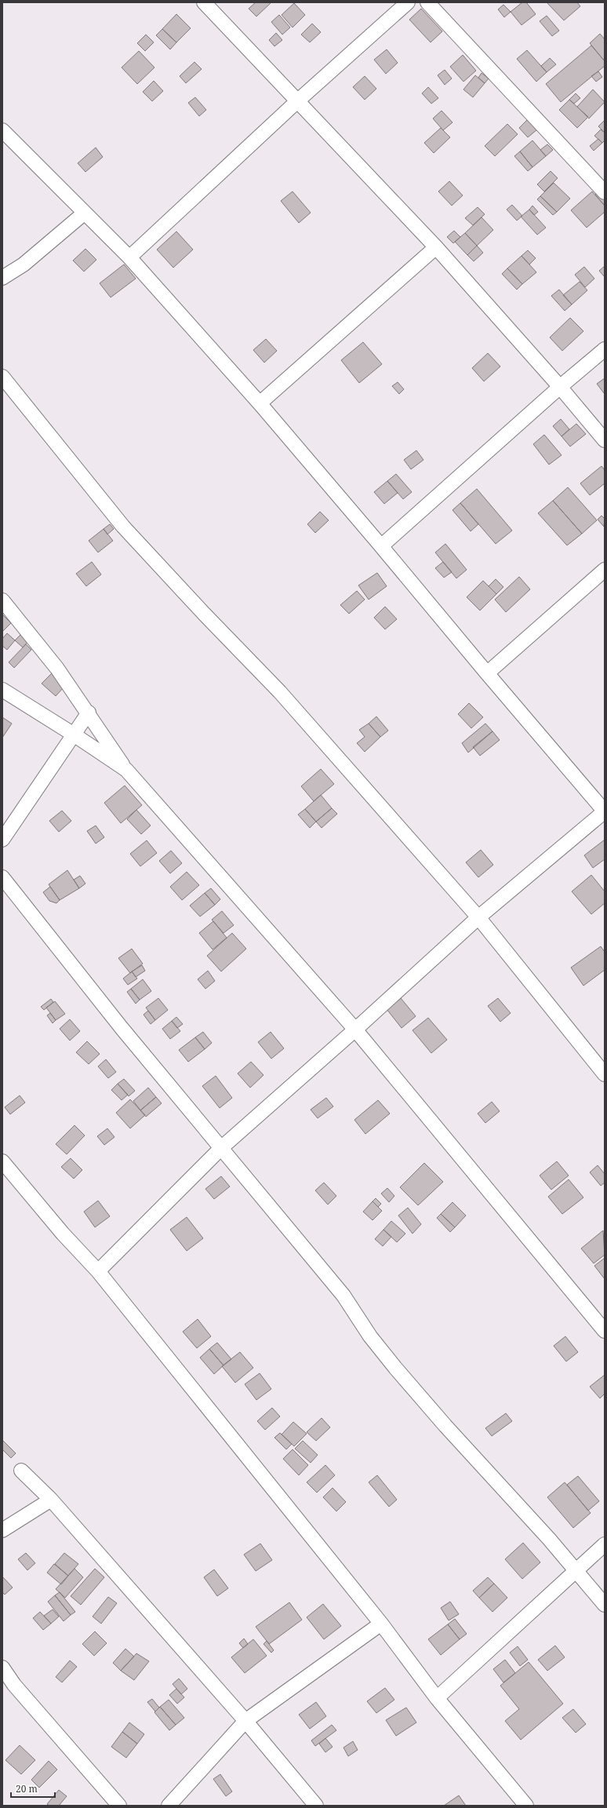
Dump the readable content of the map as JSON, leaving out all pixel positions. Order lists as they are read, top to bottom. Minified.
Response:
{"scale_bar":"20 m"}
